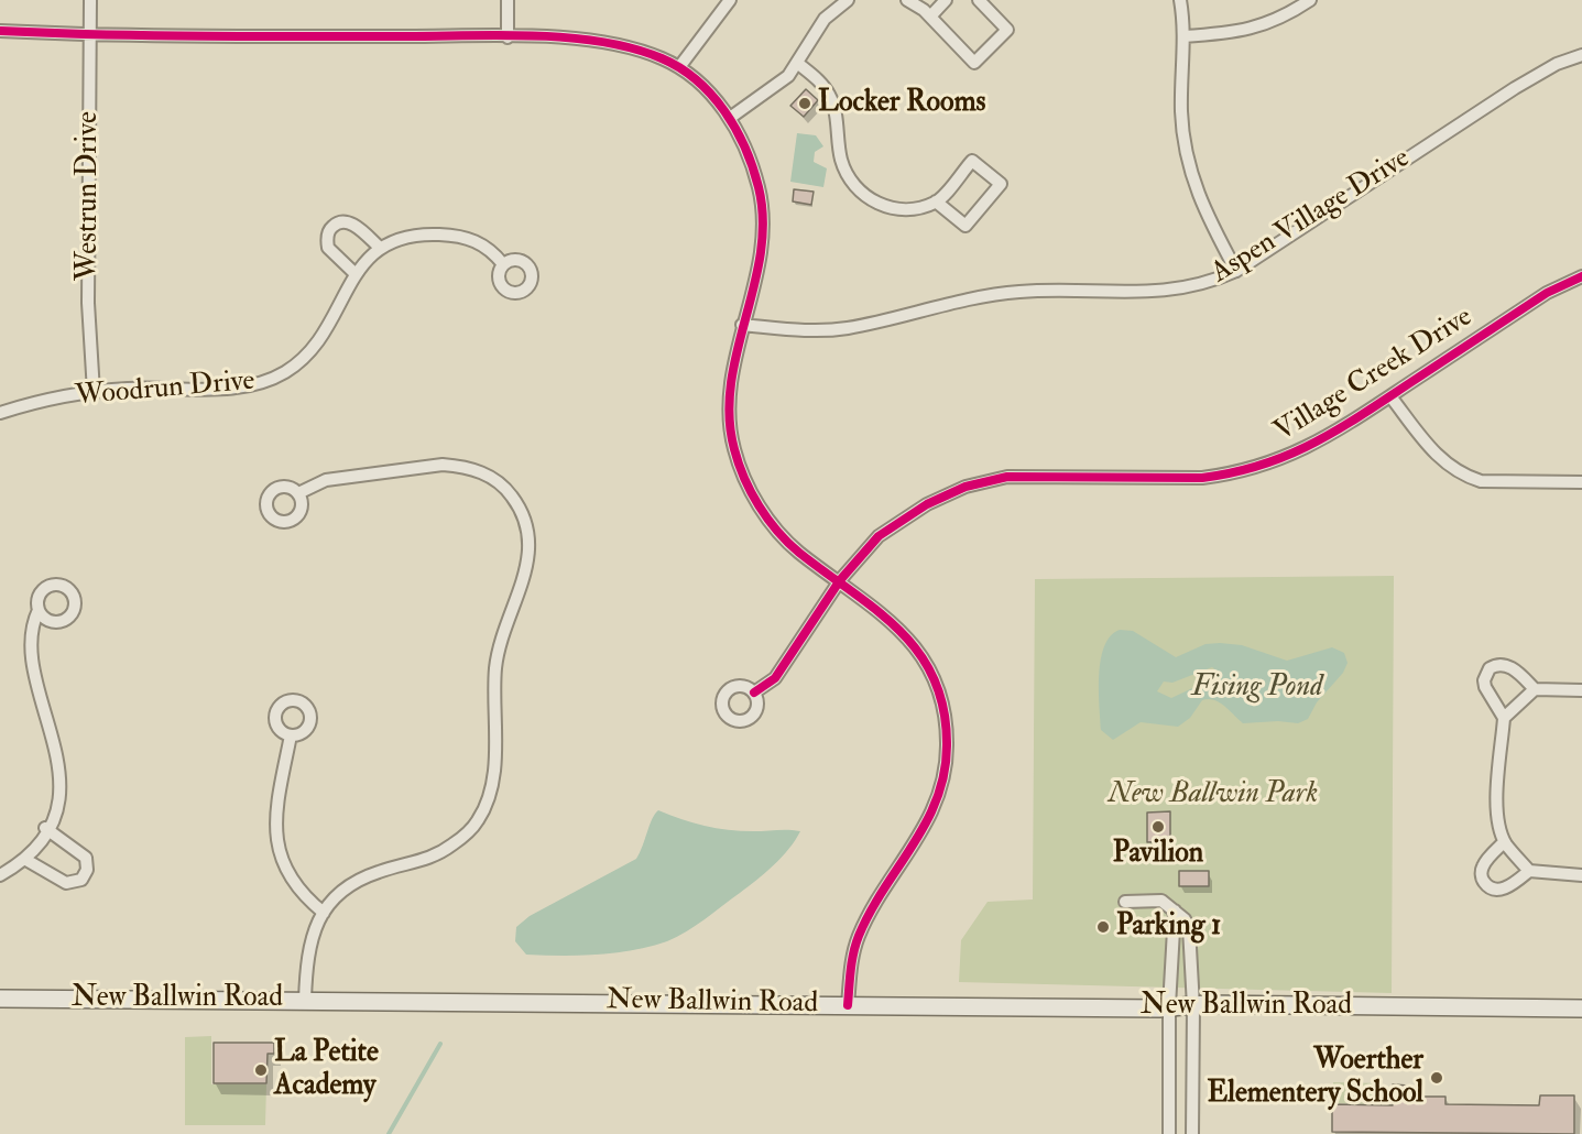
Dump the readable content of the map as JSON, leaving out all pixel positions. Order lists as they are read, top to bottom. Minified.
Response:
{"streets":{"main road":["New Ballwin Road"],"street":["Westrun Drive","Aspen Village Drive","Village Creek Drive","Woodrun Drive"]},"crossings":[["Westrun Drive","Woodrun Drive"]],"water":["Fising Pond"],"parks":["New Ballwin Park"],"places":["Locker Rooms","Pavilion","Parking 1","La Petite Academy","Woerther Elementery School"]}
